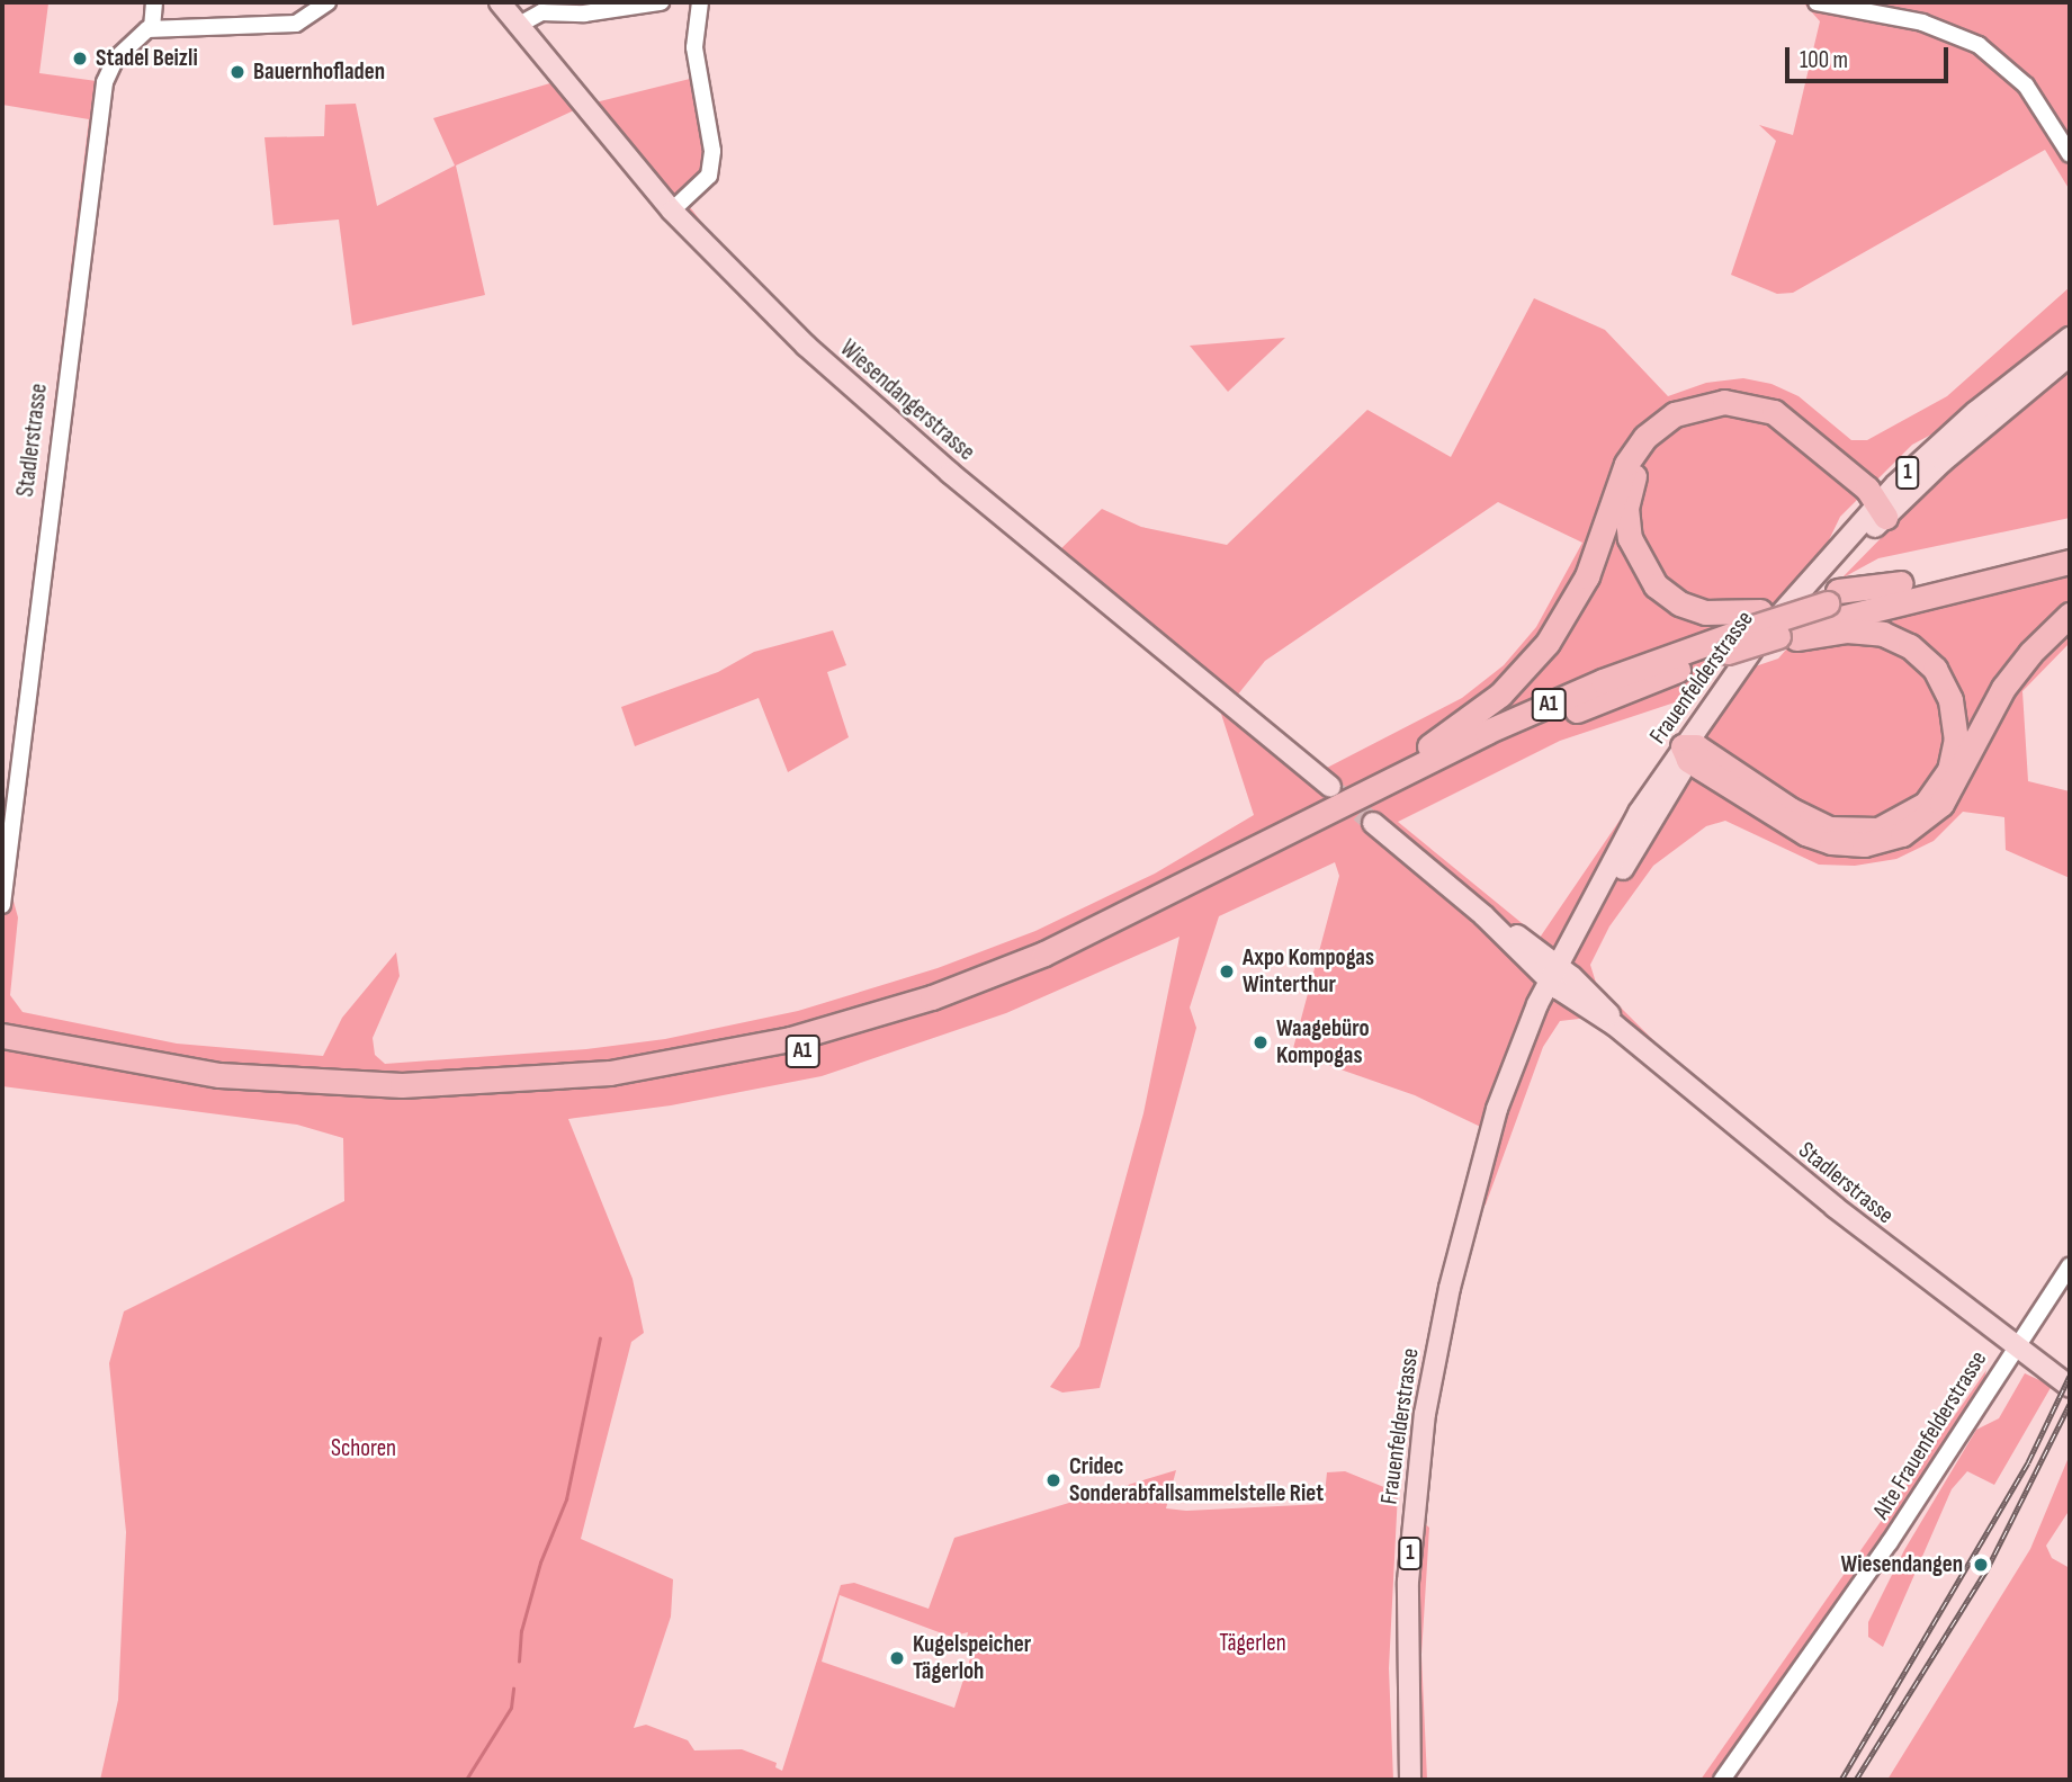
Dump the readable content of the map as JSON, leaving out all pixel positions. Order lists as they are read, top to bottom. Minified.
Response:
{"streets":{"highway":["A1"],"main road":["Wiesendangerstrasse","Stadlerstrasse","1","Frauenfelderstrasse"],"street":["Alte Frauenfelderstrasse"]},"crossings":[["Stadlerstrasse","Frauenfelderstrasse"],["Stadlerstrasse","Alte Frauenfelderstrasse"]],"parks":["Schoren","Tägerlen"],"places":["Stadel Beizli","Bauernhofladen","Axpo Kompogas Winterthur","Waagebüro Kompogas","Cridec Sonderabfallsammelstelle Riet","Wiesendangen","Kugelspeicher Tägerloh"],"scale_bar":"100 m"}
